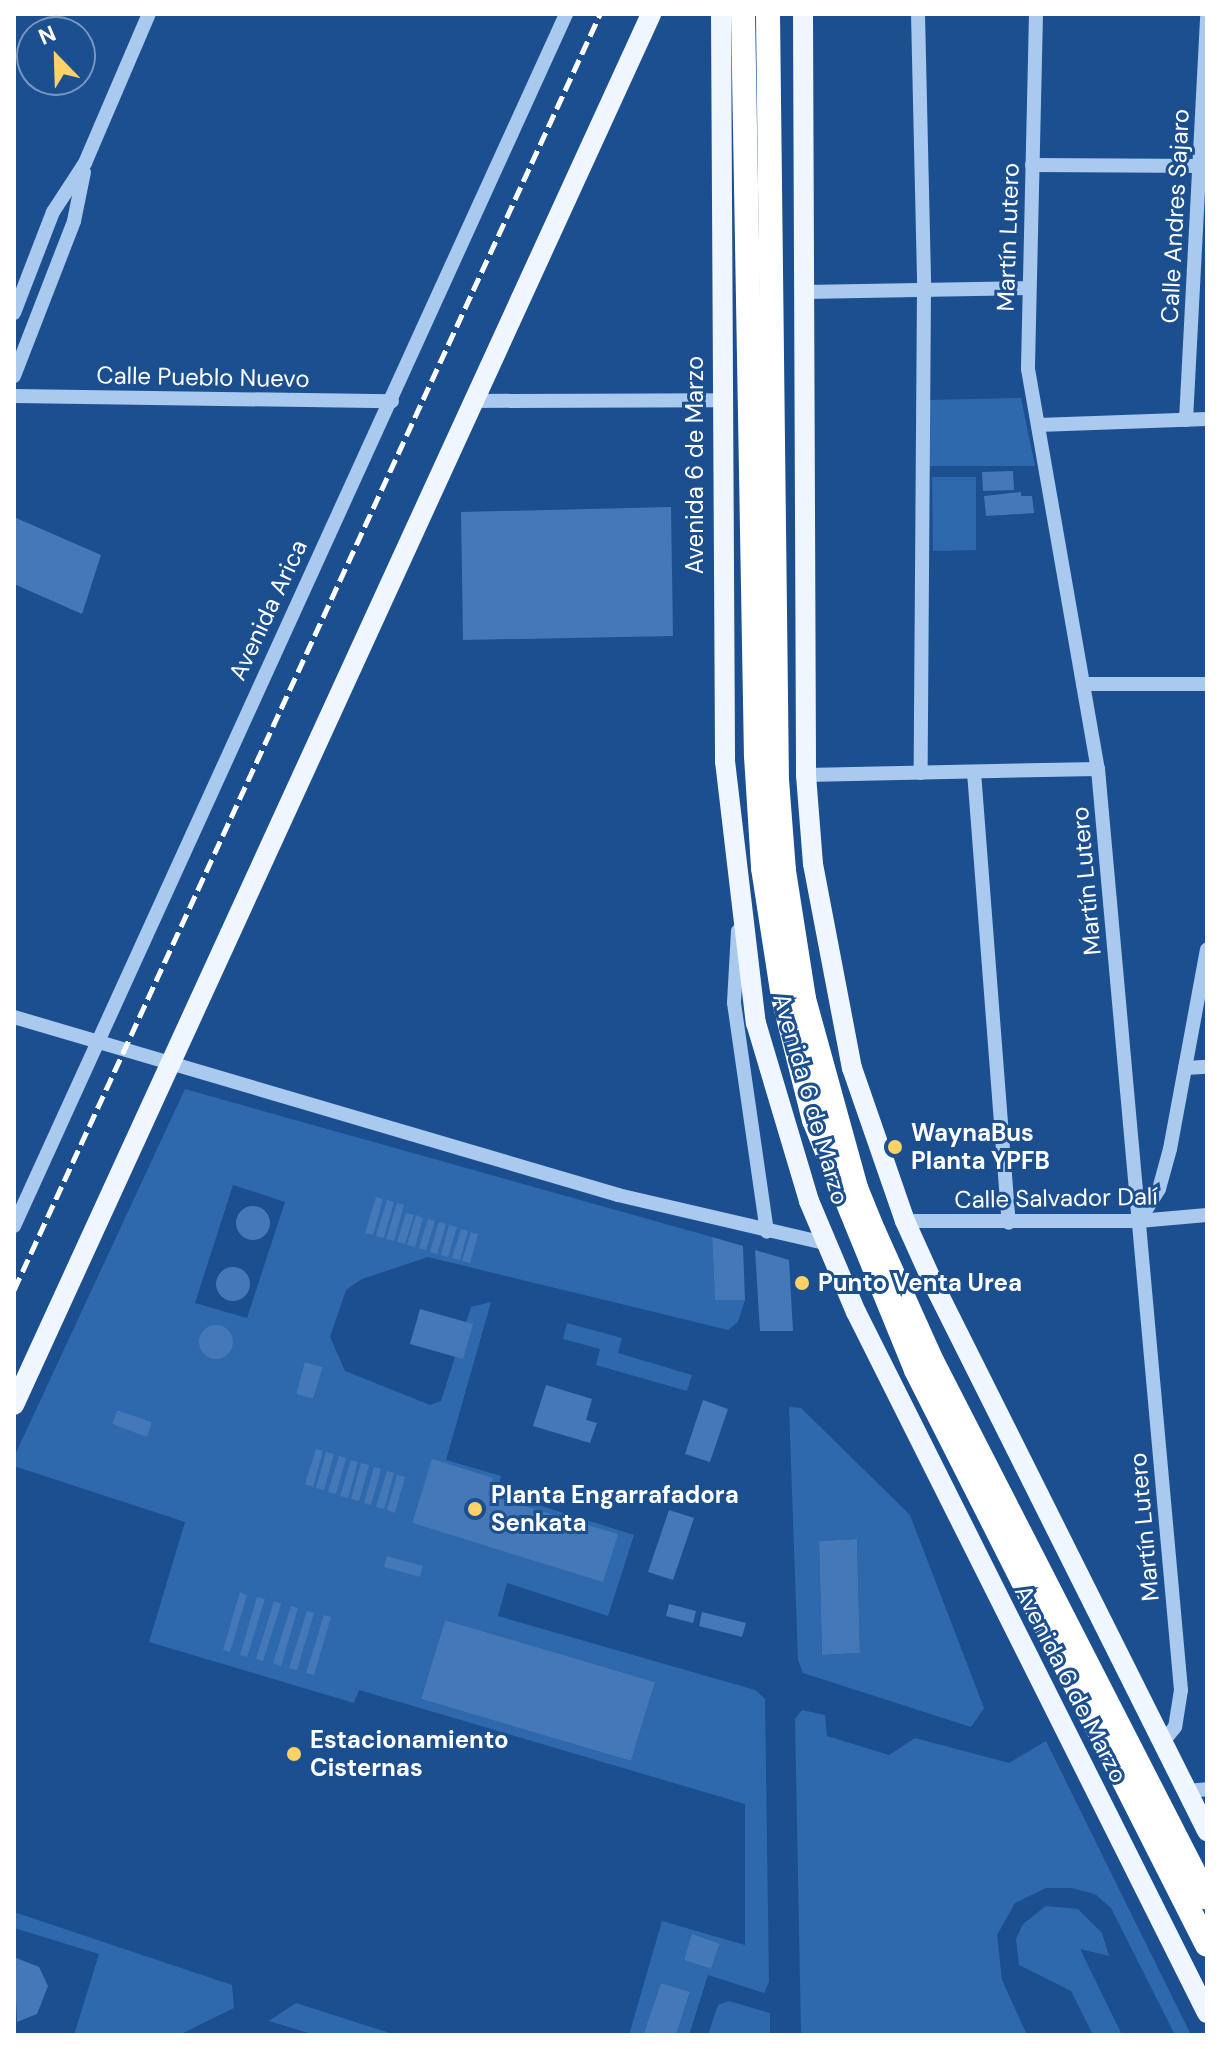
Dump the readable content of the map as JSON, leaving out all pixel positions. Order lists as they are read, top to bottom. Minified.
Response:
{"streets":{"highway":["Avenida 6 de Marzo"],"street":["Calle Andres Sajaro","Martín Lutero","Calle Pueblo Nuevo","Avenida Arica","Calle Salvador Dalí"]},"crossings":[["Martín Lutero","Avenida 6 de Marzo"],["Martín Lutero","Calle Salvador Dalí"],["Calle Pueblo Nuevo","Avenida Arica"],["Avenida 6 de Marzo","Calle Salvador Dalí"]],"places":["WaynaBus Planta YPFB","Punto Venta Urea","Planta Engarrafadora Senkata","Estacionamiento Cisternas"],"north":"top left"}
